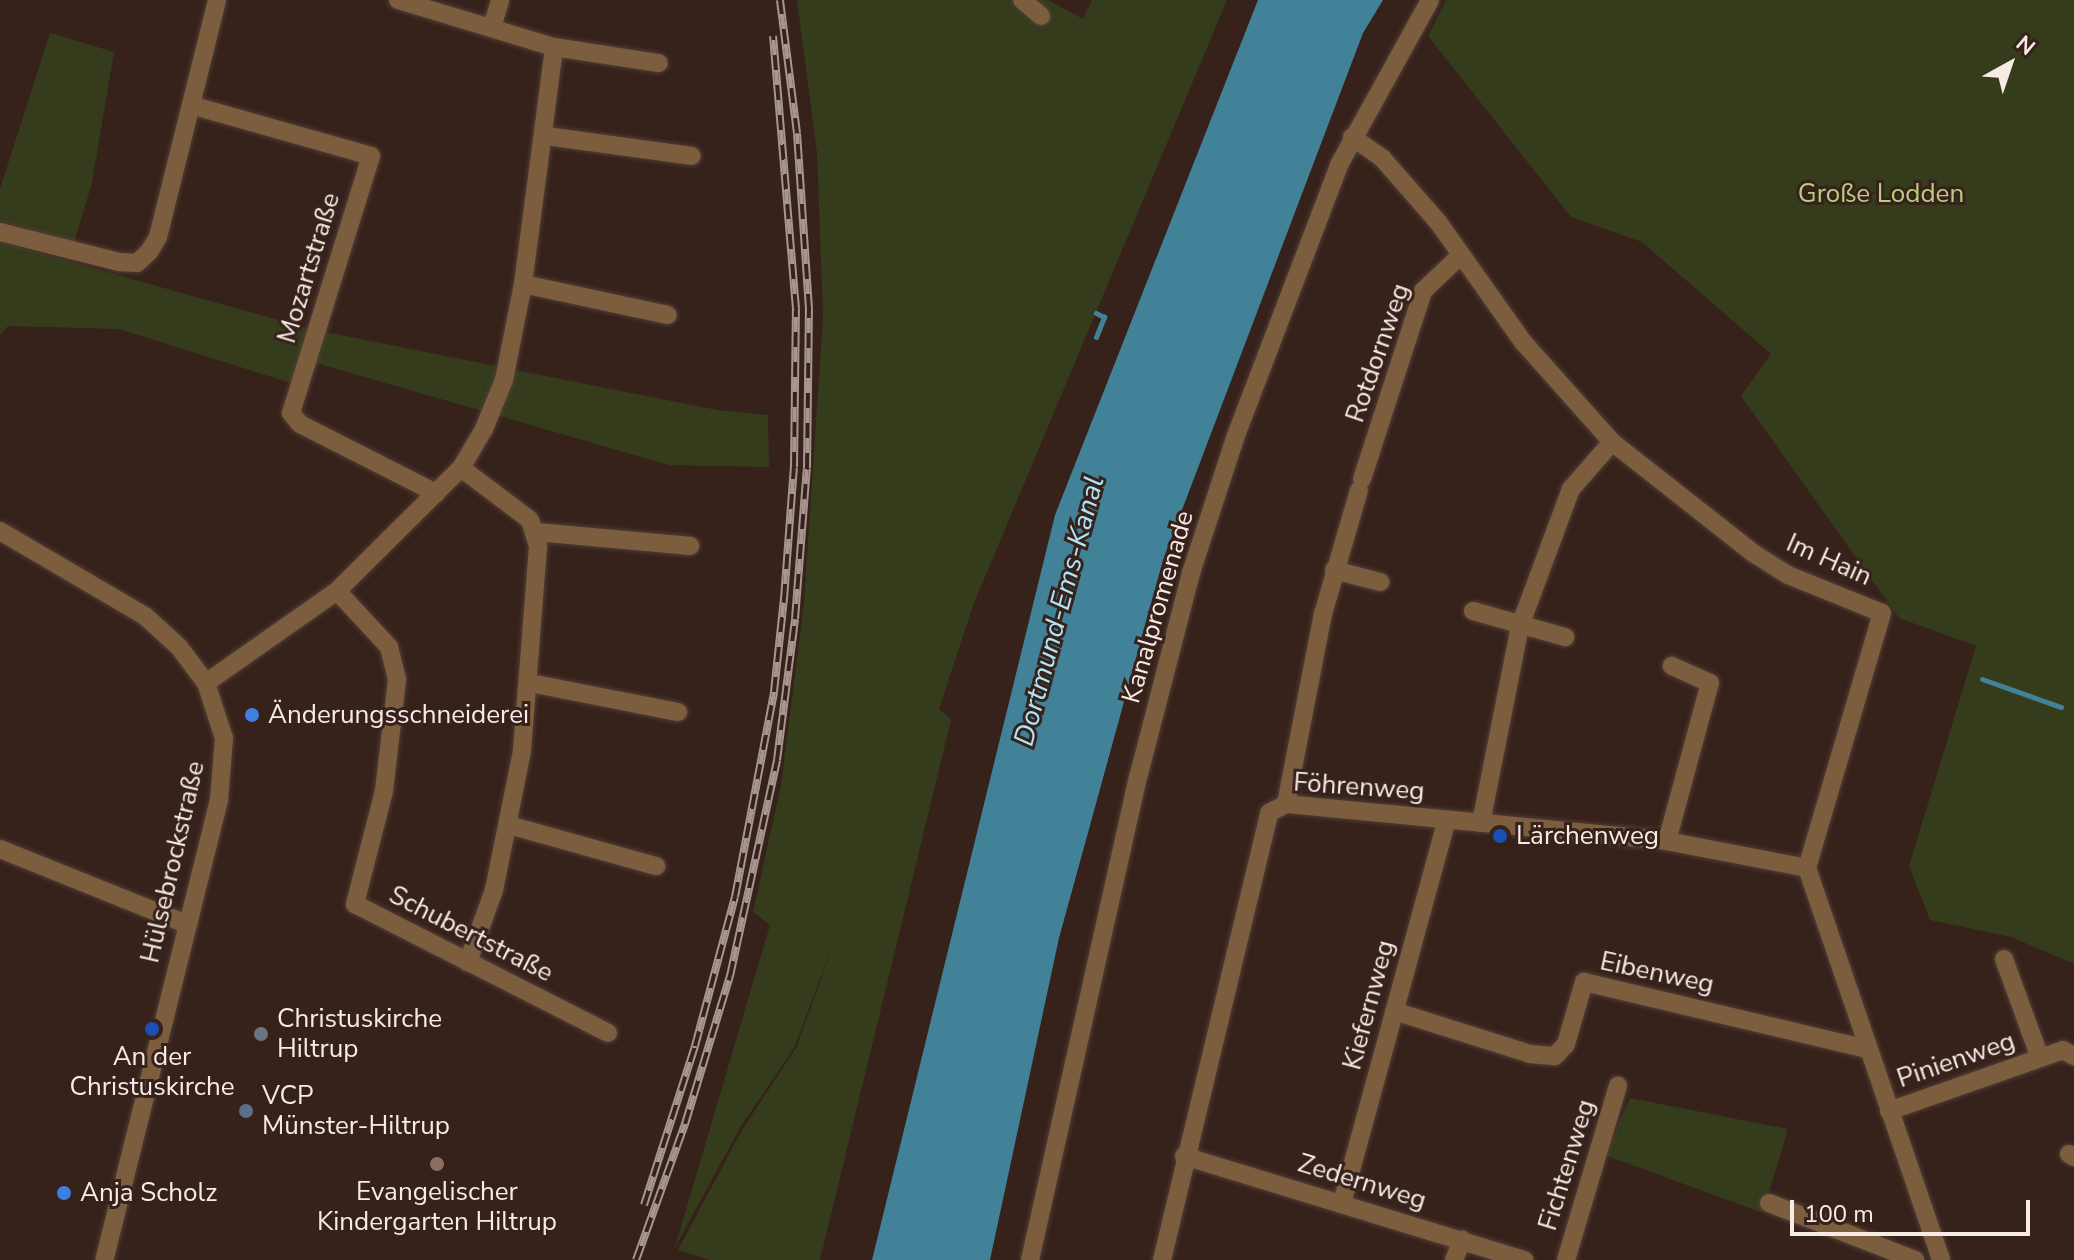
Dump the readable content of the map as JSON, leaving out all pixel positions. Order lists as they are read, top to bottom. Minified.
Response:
{"streets":{"street":["Mozartstraße","Rotdornweg","Im Hain","Kanalpromenade","Föhrenweg","Hülsebrockstraße","Schubertstraße","Eibenweg","Kiefernweg","Pinienweg","Fichtenweg","Zedernweg"]},"crossings":[["Rotdornweg","Im Hain"],["Rotdornweg","Föhrenweg"],["Im Hain","Kanalpromenade"],["Im Hain","Föhrenweg"],["Föhrenweg","Kiefernweg"],["Föhrenweg","Zedernweg"],["Eibenweg","Kiefernweg"],["Kiefernweg","Zedernweg"]],"water":["Dortmund-Ems-Kanal"],"parks":["Große Lodden"],"places":["Änderungsschneiderei","Lärchenweg","An der Christuskirche","Christuskirche Hiltrup","VCP Münster-Hiltrup","Evangelischer Kindergarten Hiltrup","Anja Scholz"],"scale_bar":"100 m","north":"top right"}
